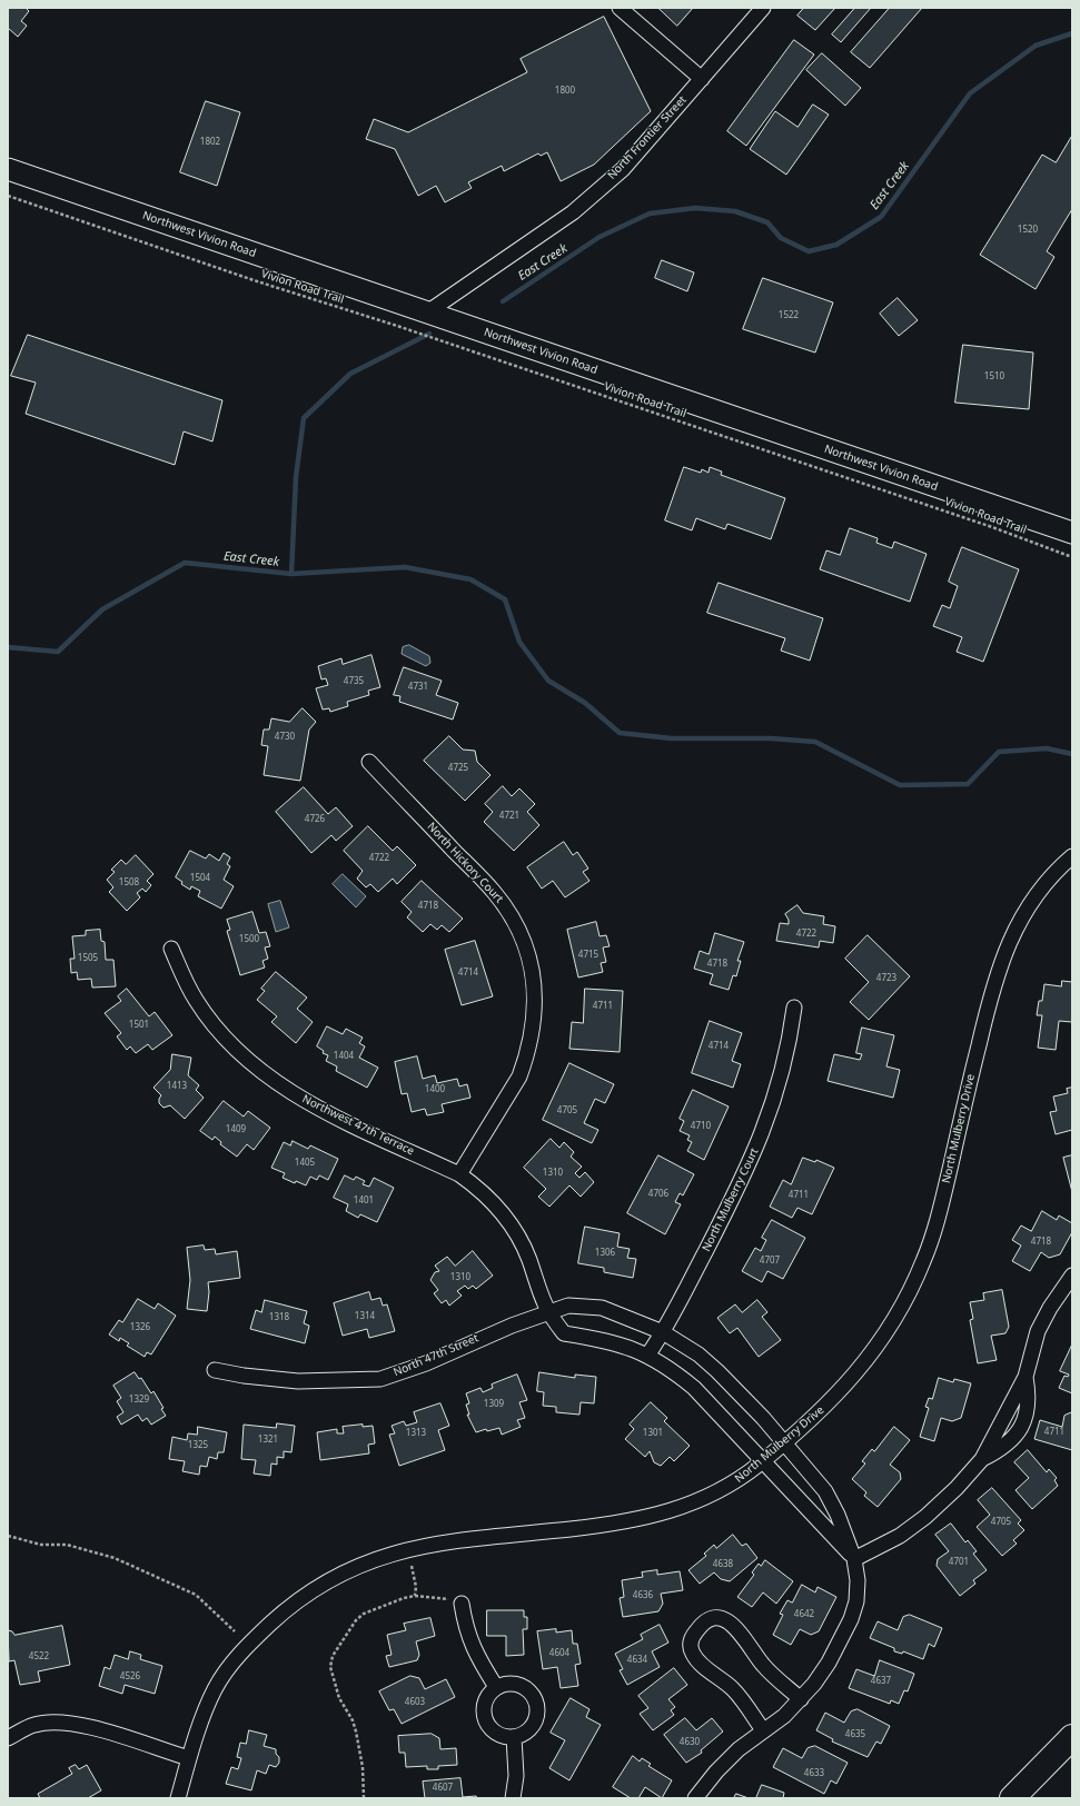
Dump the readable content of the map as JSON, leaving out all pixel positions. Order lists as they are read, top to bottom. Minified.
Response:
{"streets":{"main road":["Northwest Vivion Road"],"street":["North Frontier Street","North Hickory Court","Northwest 47th Terrace","North Mulberry Drive","North Mulberry Court","North 47th Street"],"path":["Vivion Road Trail"]},"crossings":[["North Frontier Street","Northwest Vivion Road"],["North Hickory Court","Northwest 47th Terrace"],["Northwest 47th Terrace","North Mulberry Drive"],["Northwest 47th Terrace","North Mulberry Court"],["Northwest 47th Terrace","North 47th Street"],["North Mulberry Drive","North 47th Street"],["North Mulberry Court","North 47th Street"]],"water":["East Creek"],"house_numbers":["1800","1802","1520","1522","1510","4735","4731","4730","4725","4721","4726","4722","1504","1508","4718","4722","1500","4715","1505","4718","4714","4723","4711","1501","4714","1404","1413","1400","4705","4710","1409","1405","1310","4706","4711","1401","4718","1306","4707","1310","1314","1318","1326","1329","1309","4711","1313","1301","1321","1325","4705","4701","4638","4636","4642","4604","4522","4634","4526","4637","4603","4635","4630","4633","4607"]}
